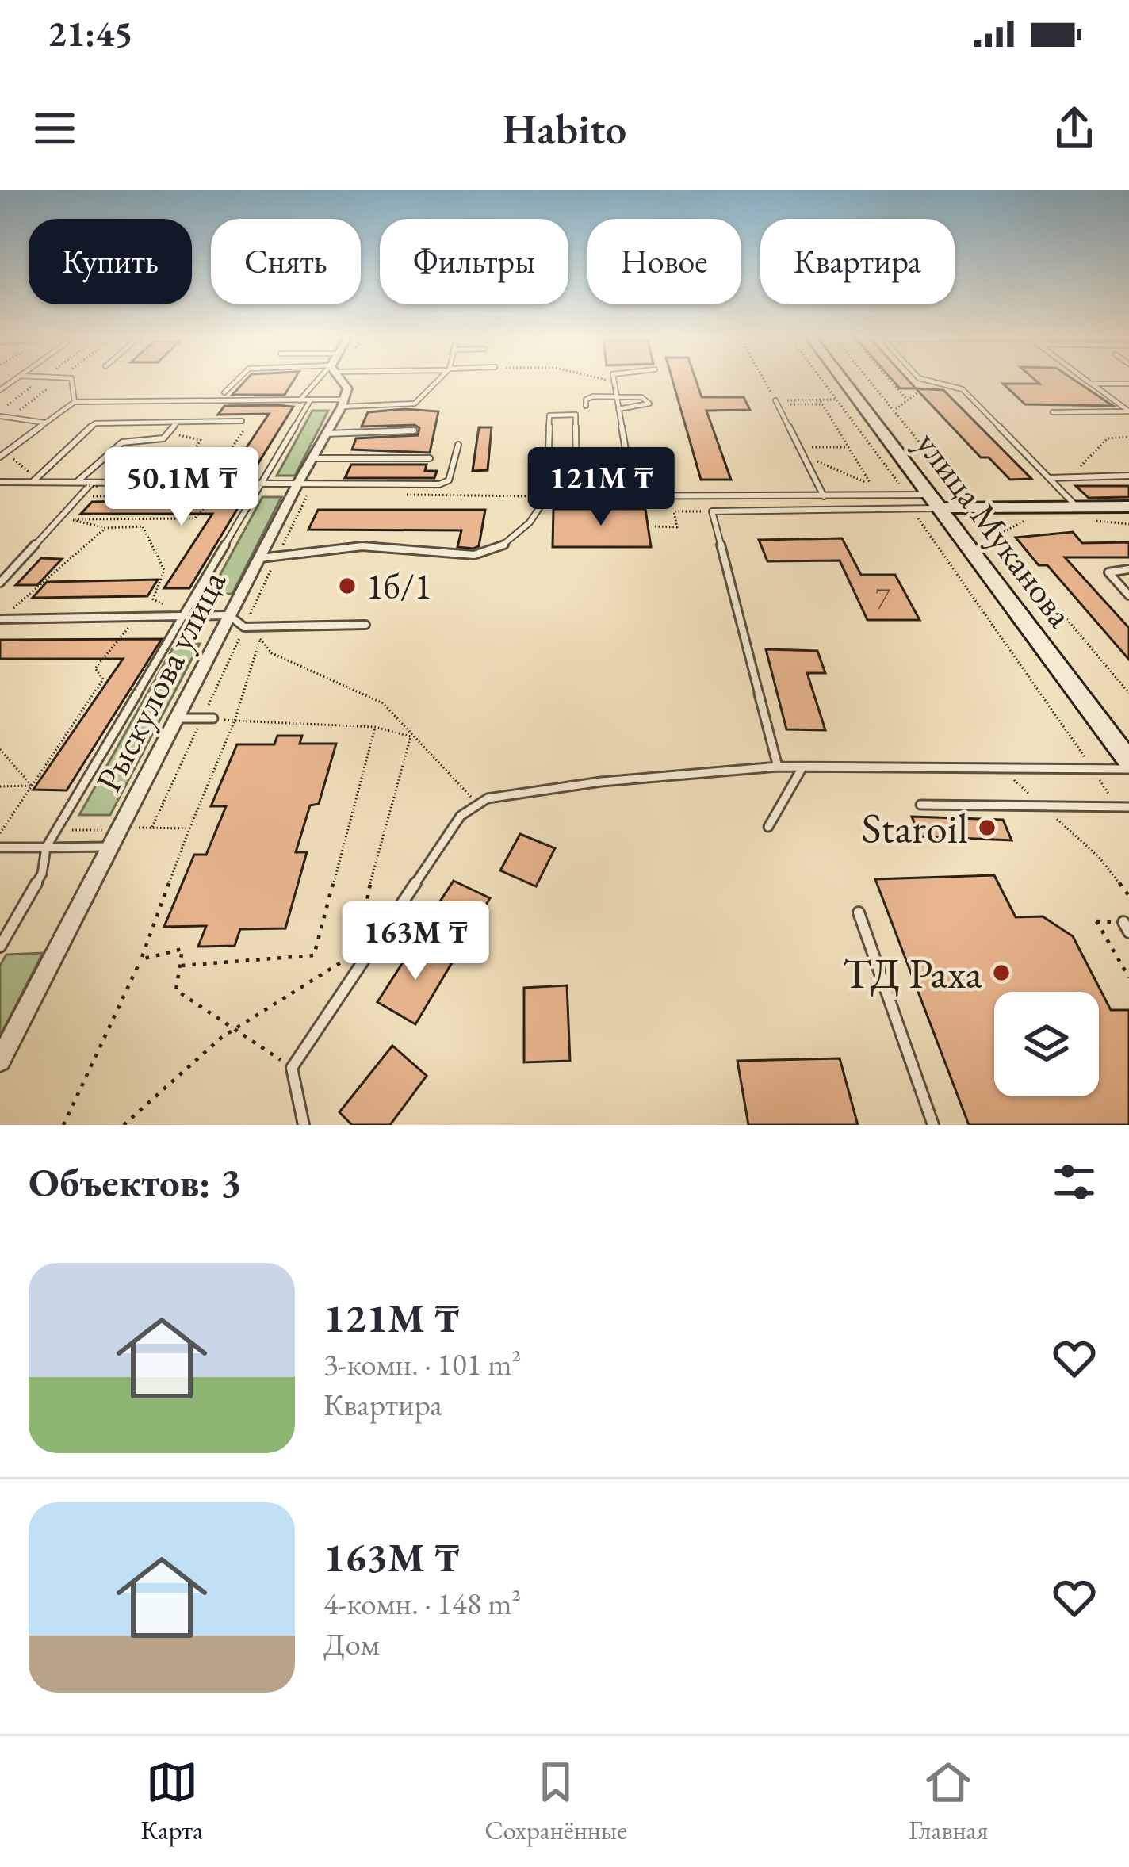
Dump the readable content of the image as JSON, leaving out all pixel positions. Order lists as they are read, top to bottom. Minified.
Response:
{"streets":{"main road":["улица Муканова"],"street":["Рыскулова улица"]},"places":["1б/1","Staroil","ТД Раха"],"house_numbers":["7"],"page":{"status":"21:45","header":"Habito","chip":["Купить","Снять","Фильтры","Новое","Квартира"],"price":["50.1M ₸","121M ₸","163M ₸"],"heading":"Объектов: 3","list":[{"name":"121M ₸","note":"3-комн. · 101 m² · Квартира"},{"name":"163M ₸","note":"4-комн. · 148 m² · Дом"}],"tabs":["Карта","Сохранённые","Главная"]}}
